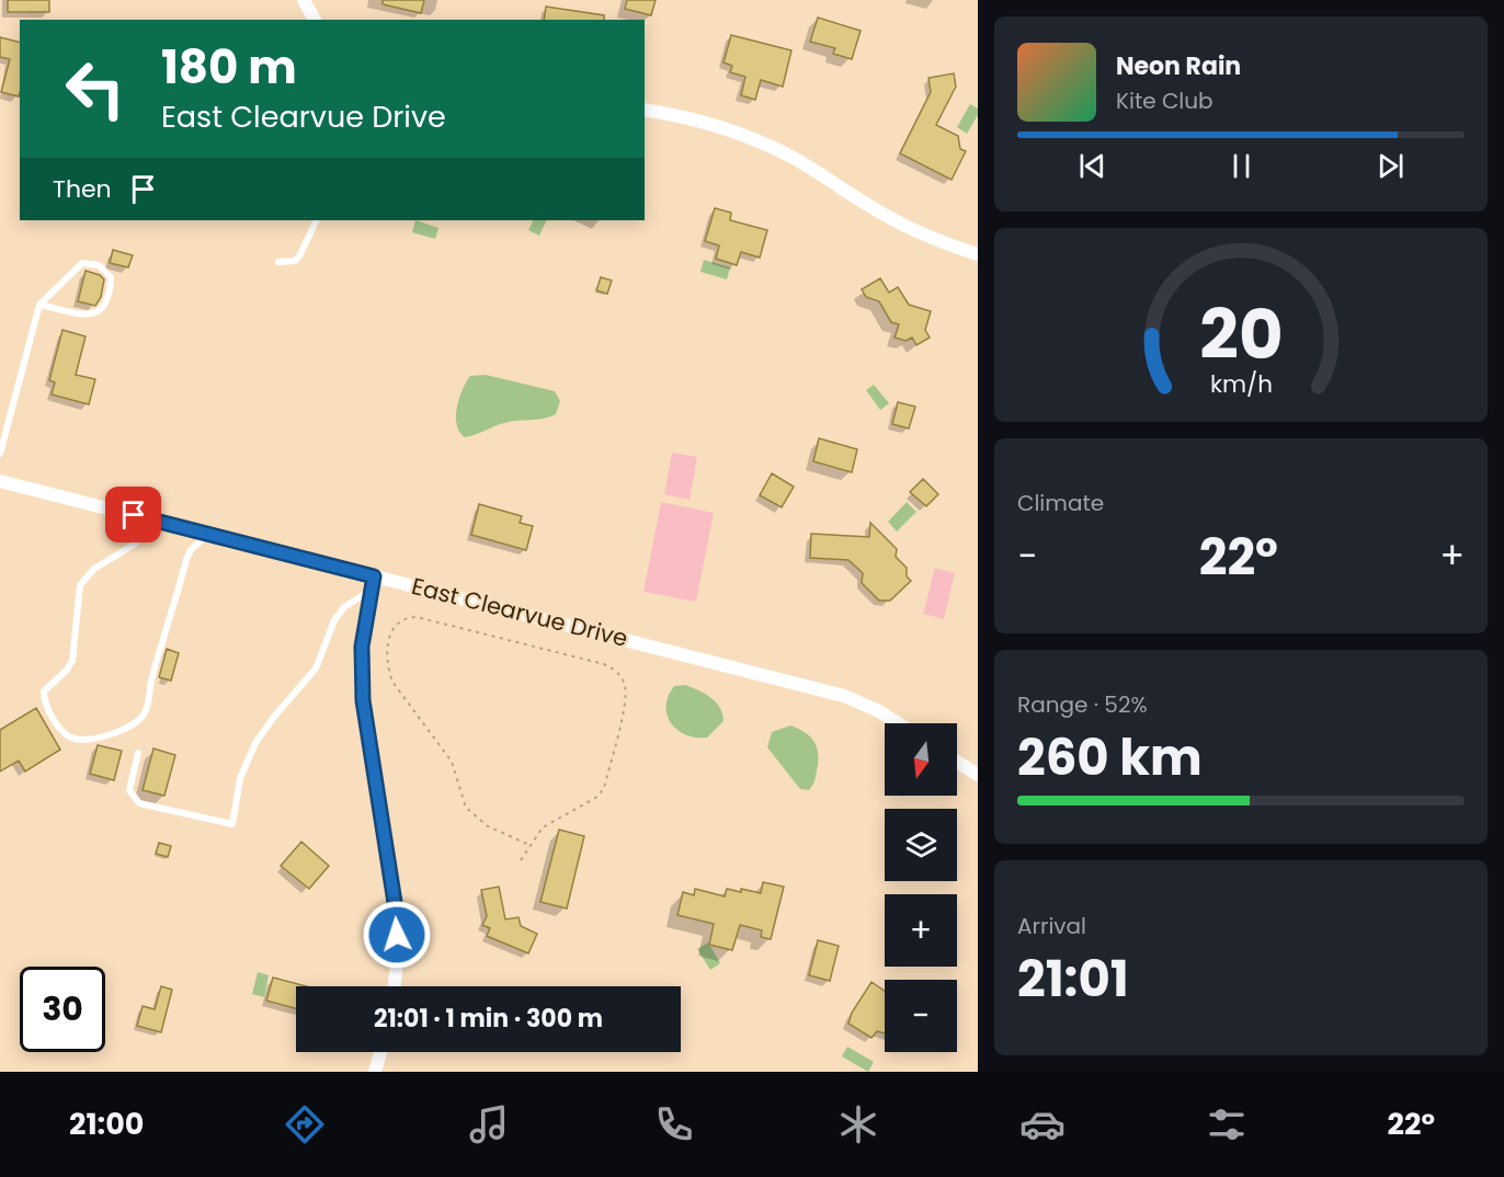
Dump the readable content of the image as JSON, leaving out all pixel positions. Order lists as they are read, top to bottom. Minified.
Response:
{"streets":{"street":["East Clearvue Drive"]},"north":"bottom","page":{"turn":["180 m","East Clearvue Drive"],"song":["Neon Rain","Kite Club"],"then":"Then","tile":["Climate",["Range · 52%","260 km"],["Arrival","21:01"]],"heat":["−","22°","+"],"map_buttons":["+","−"],"limit":"30","trip":"21:01 · 1 min · 300 m","tabs":["21:00","22°"],"gauge":["20","km/h"]}}
